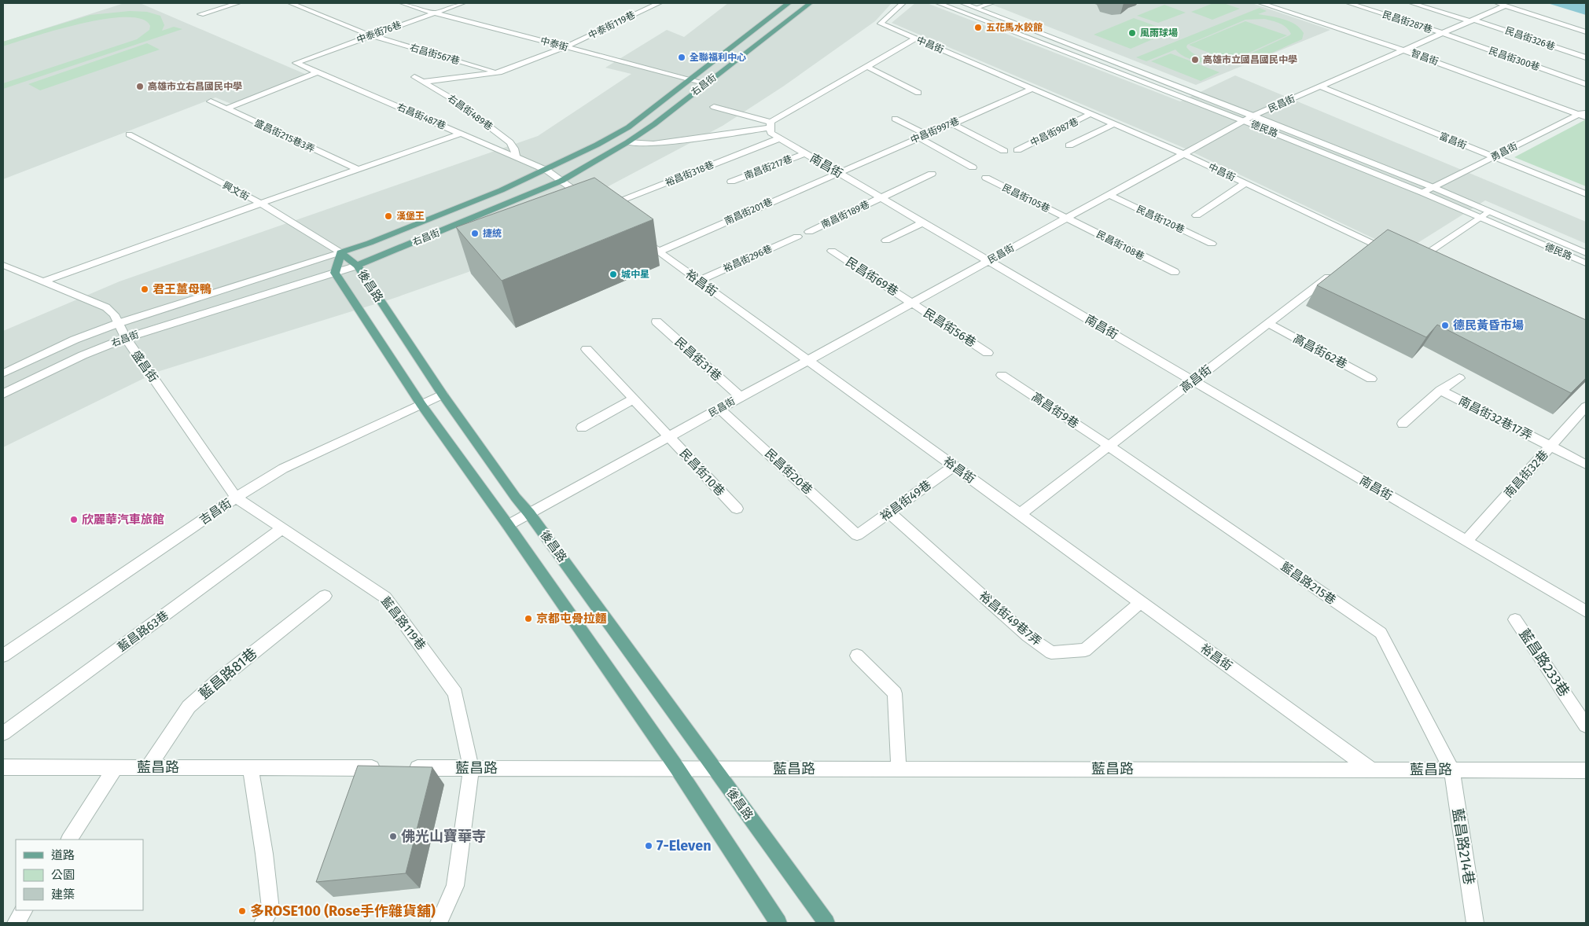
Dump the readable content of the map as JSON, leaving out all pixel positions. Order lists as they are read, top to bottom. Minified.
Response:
{"streets":{"main road":["右昌街","後昌路"],"street":["民昌街287巷","中泰街119巷","中泰街76巷","民昌街326巷","中泰街","中昌街","右昌街567巷","智昌街","民昌街300巷","民昌街","右昌街489巷","右昌街487巷","德民路","中昌街997巷","中昌街987巷","盛昌街215巷3弄","富昌街","勇昌街","南昌街","南昌街217巷","裕昌街318巷","興文街","民昌街105巷","南昌街201巷","南昌街189巷","民昌街120巷","民昌街108巷","裕昌街296巷","民昌街69巷","裕昌街","民昌街56巷","高昌街62巷","民昌街31巷","盛昌街","高昌街","高昌街9巷","南昌街32巷17弄","民昌街20巷","民昌街10巷","南昌街32巷","裕昌街49巷","吉昌街","藍昌路215巷","裕昌街49巷7弄","藍昌路119巷","藍昌路63巷","藍昌路233巷","藍昌路81巷","藍昌路","藍昌路214巷"]},"crossings":[["民昌街287巷","民昌街300巷"],["民昌街287巷","民昌街"],["中泰街119巷","中泰街"],["中泰街119巷","右昌街567巷"],["中泰街119巷","右昌街489巷"],["中泰街76巷","中泰街"],["中泰街76巷","右昌街567巷"],["中泰街76巷","右昌街487巷"],["民昌街326巷","民昌街"],["中泰街","右昌街"],["中昌街","民昌街"],["中昌街","中昌街997巷"],["中昌街","中昌街987巷"],["智昌街","民昌街"],["智昌街","勇昌街"],["民昌街300巷","民昌街"],["右昌街","右昌街487巷"],["右昌街","興文街"],["右昌街","後昌路"],["右昌街","盛昌街"],["民昌街","德民路"],["民昌街","富昌街"],["民昌街","南昌街"],["民昌街","民昌街105巷"],["民昌街","民昌街120巷"],["民昌街","民昌街108巷"],["民昌街","民昌街69巷"],["民昌街","裕昌街"],["民昌街","後昌路"],["民昌街","民昌街56巷"],["民昌街","民昌街31巷"],["民昌街","民昌街20巷"],["民昌街","民昌街10巷"],["右昌街489巷","右昌街487巷"],["德民路","勇昌街"],["中昌街997巷","南昌街"],["中昌街997巷","南昌街201巷"],["富昌街","勇昌街"],["南昌街","南昌街217巷"],["南昌街","裕昌街318巷"],["南昌街","南昌街201巷"],["南昌街","南昌街189巷"],["南昌街","高昌街"],["南昌街","南昌街32巷"],["興文街","後昌路"],["民昌街105巷","民昌街108巷"],["南昌街201巷","裕昌街"],["裕昌街296巷","裕昌街"],["民昌街69巷","民昌街56巷"],["裕昌街","高昌街"],["裕昌街","裕昌街49巷"],["裕昌街","裕昌街49巷7弄"],["裕昌街","藍昌路"],["後昌路","吉昌街"],["後昌路","藍昌路"],["高昌街62巷","高昌街"],["盛昌街","吉昌街"],["盛昌街","藍昌路119巷"],["高昌街","高昌街9巷"],["高昌街","藍昌路215巷"],["高昌街9巷","藍昌路215巷"],["南昌街32巷17弄","南昌街32巷"],["民昌街20巷","裕昌街49巷"],["裕昌街49巷","裕昌街49巷7弄"],["吉昌街","藍昌路119巷"],["藍昌路215巷","藍昌路"],["藍昌路215巷","藍昌路214巷"],["藍昌路119巷","藍昌路63巷"],["藍昌路119巷","藍昌路"],["藍昌路81巷","藍昌路"],["藍昌路","藍昌路214巷"]],"places":["五花馬水餃館","風雨球場","全聯福利中心","高雄市立國昌國民中學","高雄市立右昌國民中學","漢堡王","捷統","城中星","君王薑母鴨","德民黃昏市場","欣麗華汽車旅館","京都屯骨拉麵","佛光山寶華寺","7-Eleven","多ROSE100 (Rose手作雜貨舖)"],"legend":["道路","公園","建築"]}
